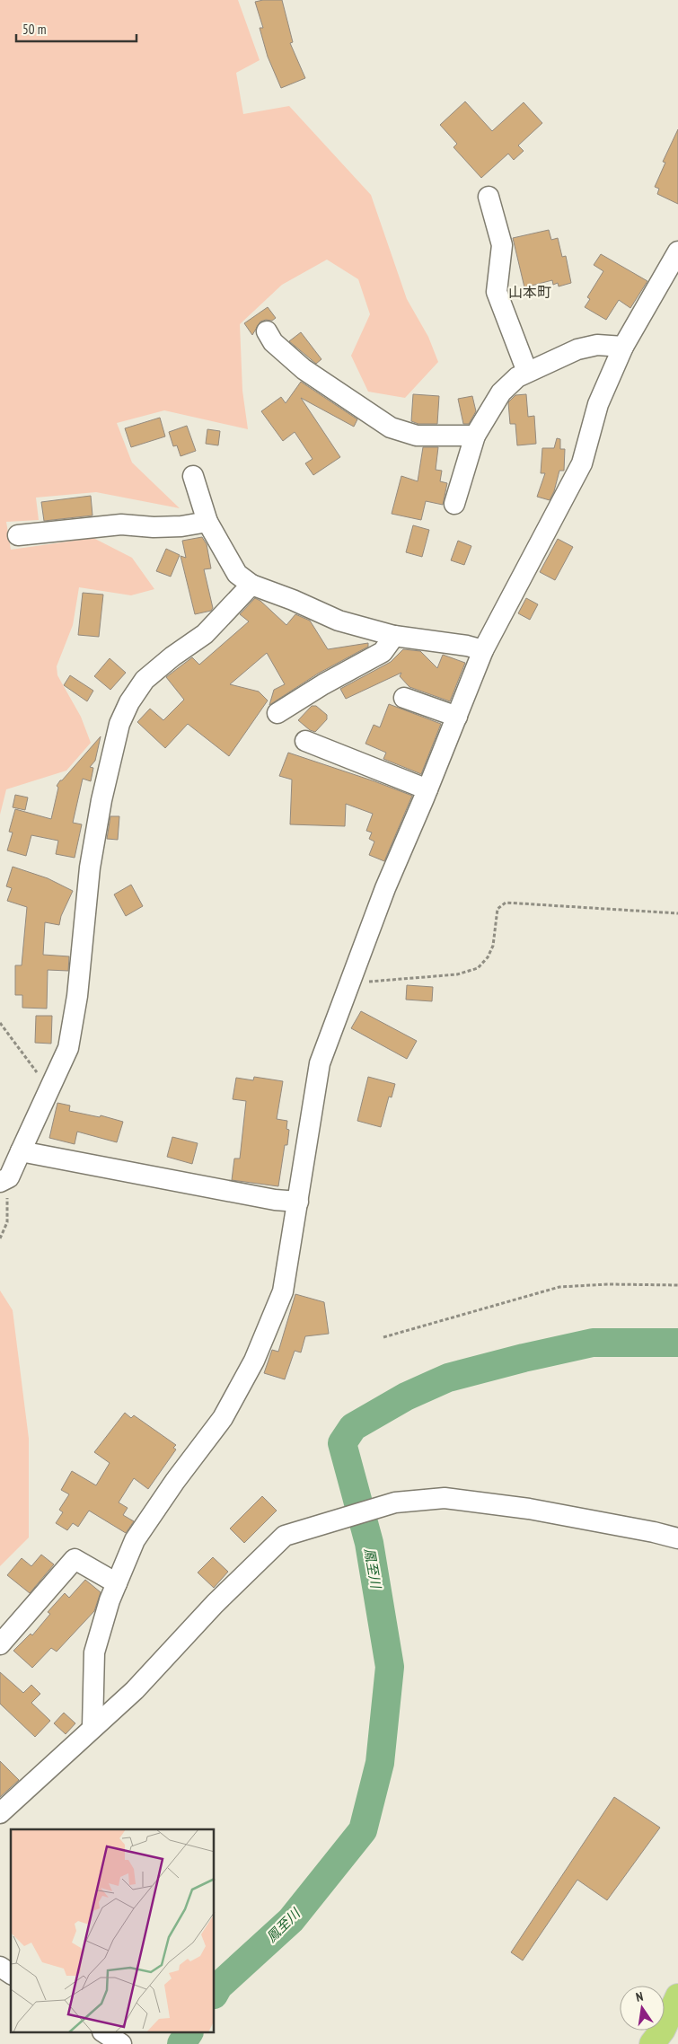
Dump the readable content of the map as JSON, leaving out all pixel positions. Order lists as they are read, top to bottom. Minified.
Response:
{"districts":["山本町"],"water":["鳳至川"],"scale_bar":"50 m","north":"top"}
